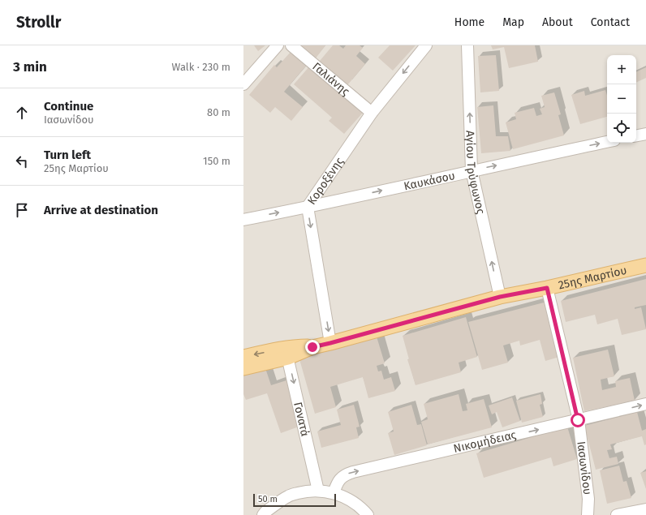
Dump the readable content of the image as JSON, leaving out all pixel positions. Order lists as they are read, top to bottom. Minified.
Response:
{"streets":{"main road":["25ης Μαρτίου"],"street":["Γαλιάνης","Αγίου Τρύφωνος","Καυκάσου","Κοροξένης","Γονατά","Νικομήδειας","Ιασωνίδου"]},"crossings":[["Γαλιάνης","Κοροξένης"],["Αγίου Τρύφωνος","Καυκάσου"],["Αγίου Τρύφωνος","25ης Μαρτίου"],["Καυκάσου","Κοροξένης"],["Κοροξένης","25ης Μαρτίου"],["25ης Μαρτίου","Γονατά"],["25ης Μαρτίου","Ιασωνίδου"],["Νικομήδειας","Ιασωνίδου"]],"one_way":["Αγίου Τρύφωνος","Καυκάσου","Κοροξένης","Γονατά","Νικομήδειας"],"scale_bar":"50 m","page":{"header":"Strollr","nav":["Home","Map","About","Contact"],"heading":["3 min","Walk · 230 m"],"map_buttons":["+","−"],"list":[["Continue","Ιασωνίδου","80 m"],["Turn left","25ης Μαρτίου","150 m"],"Arrive at destination"],"scale":"50 m"}}
